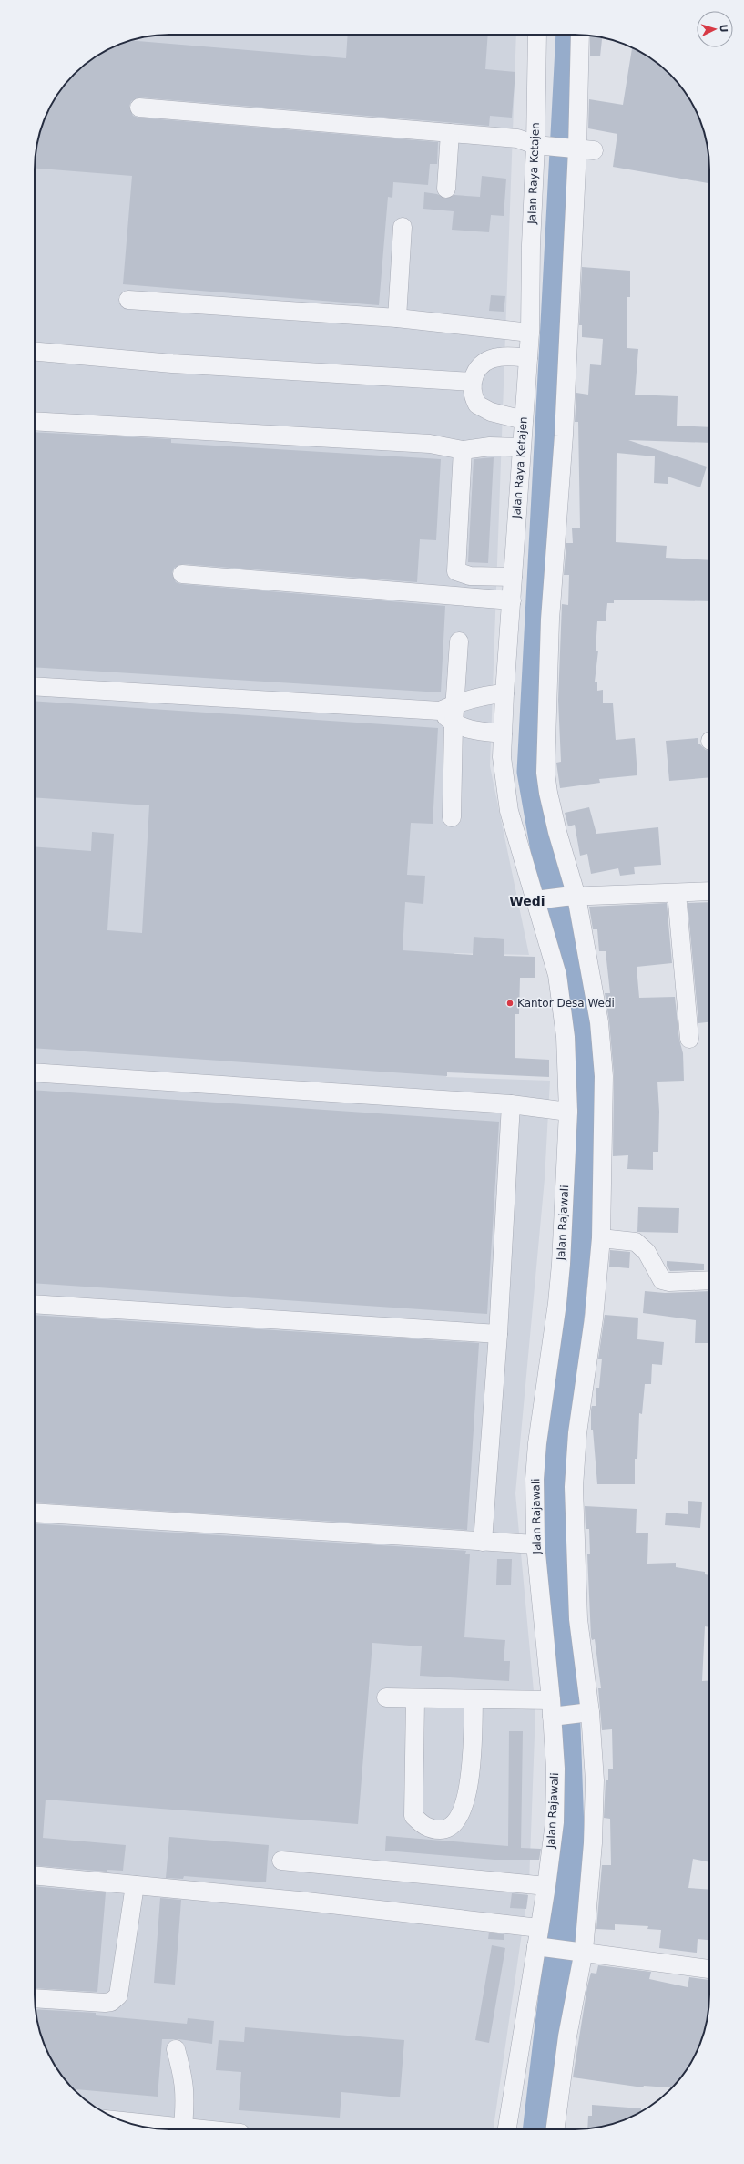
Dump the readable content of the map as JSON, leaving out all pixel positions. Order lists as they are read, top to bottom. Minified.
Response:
{"streets":{"street":["Jalan Raya Ketajen","Jalan Rajawali"]},"crossings":[["Jalan Raya Ketajen","Jalan Rajawali"]],"districts":["Wedi"],"places":["Kantor Desa Wedi"],"north":"right"}
